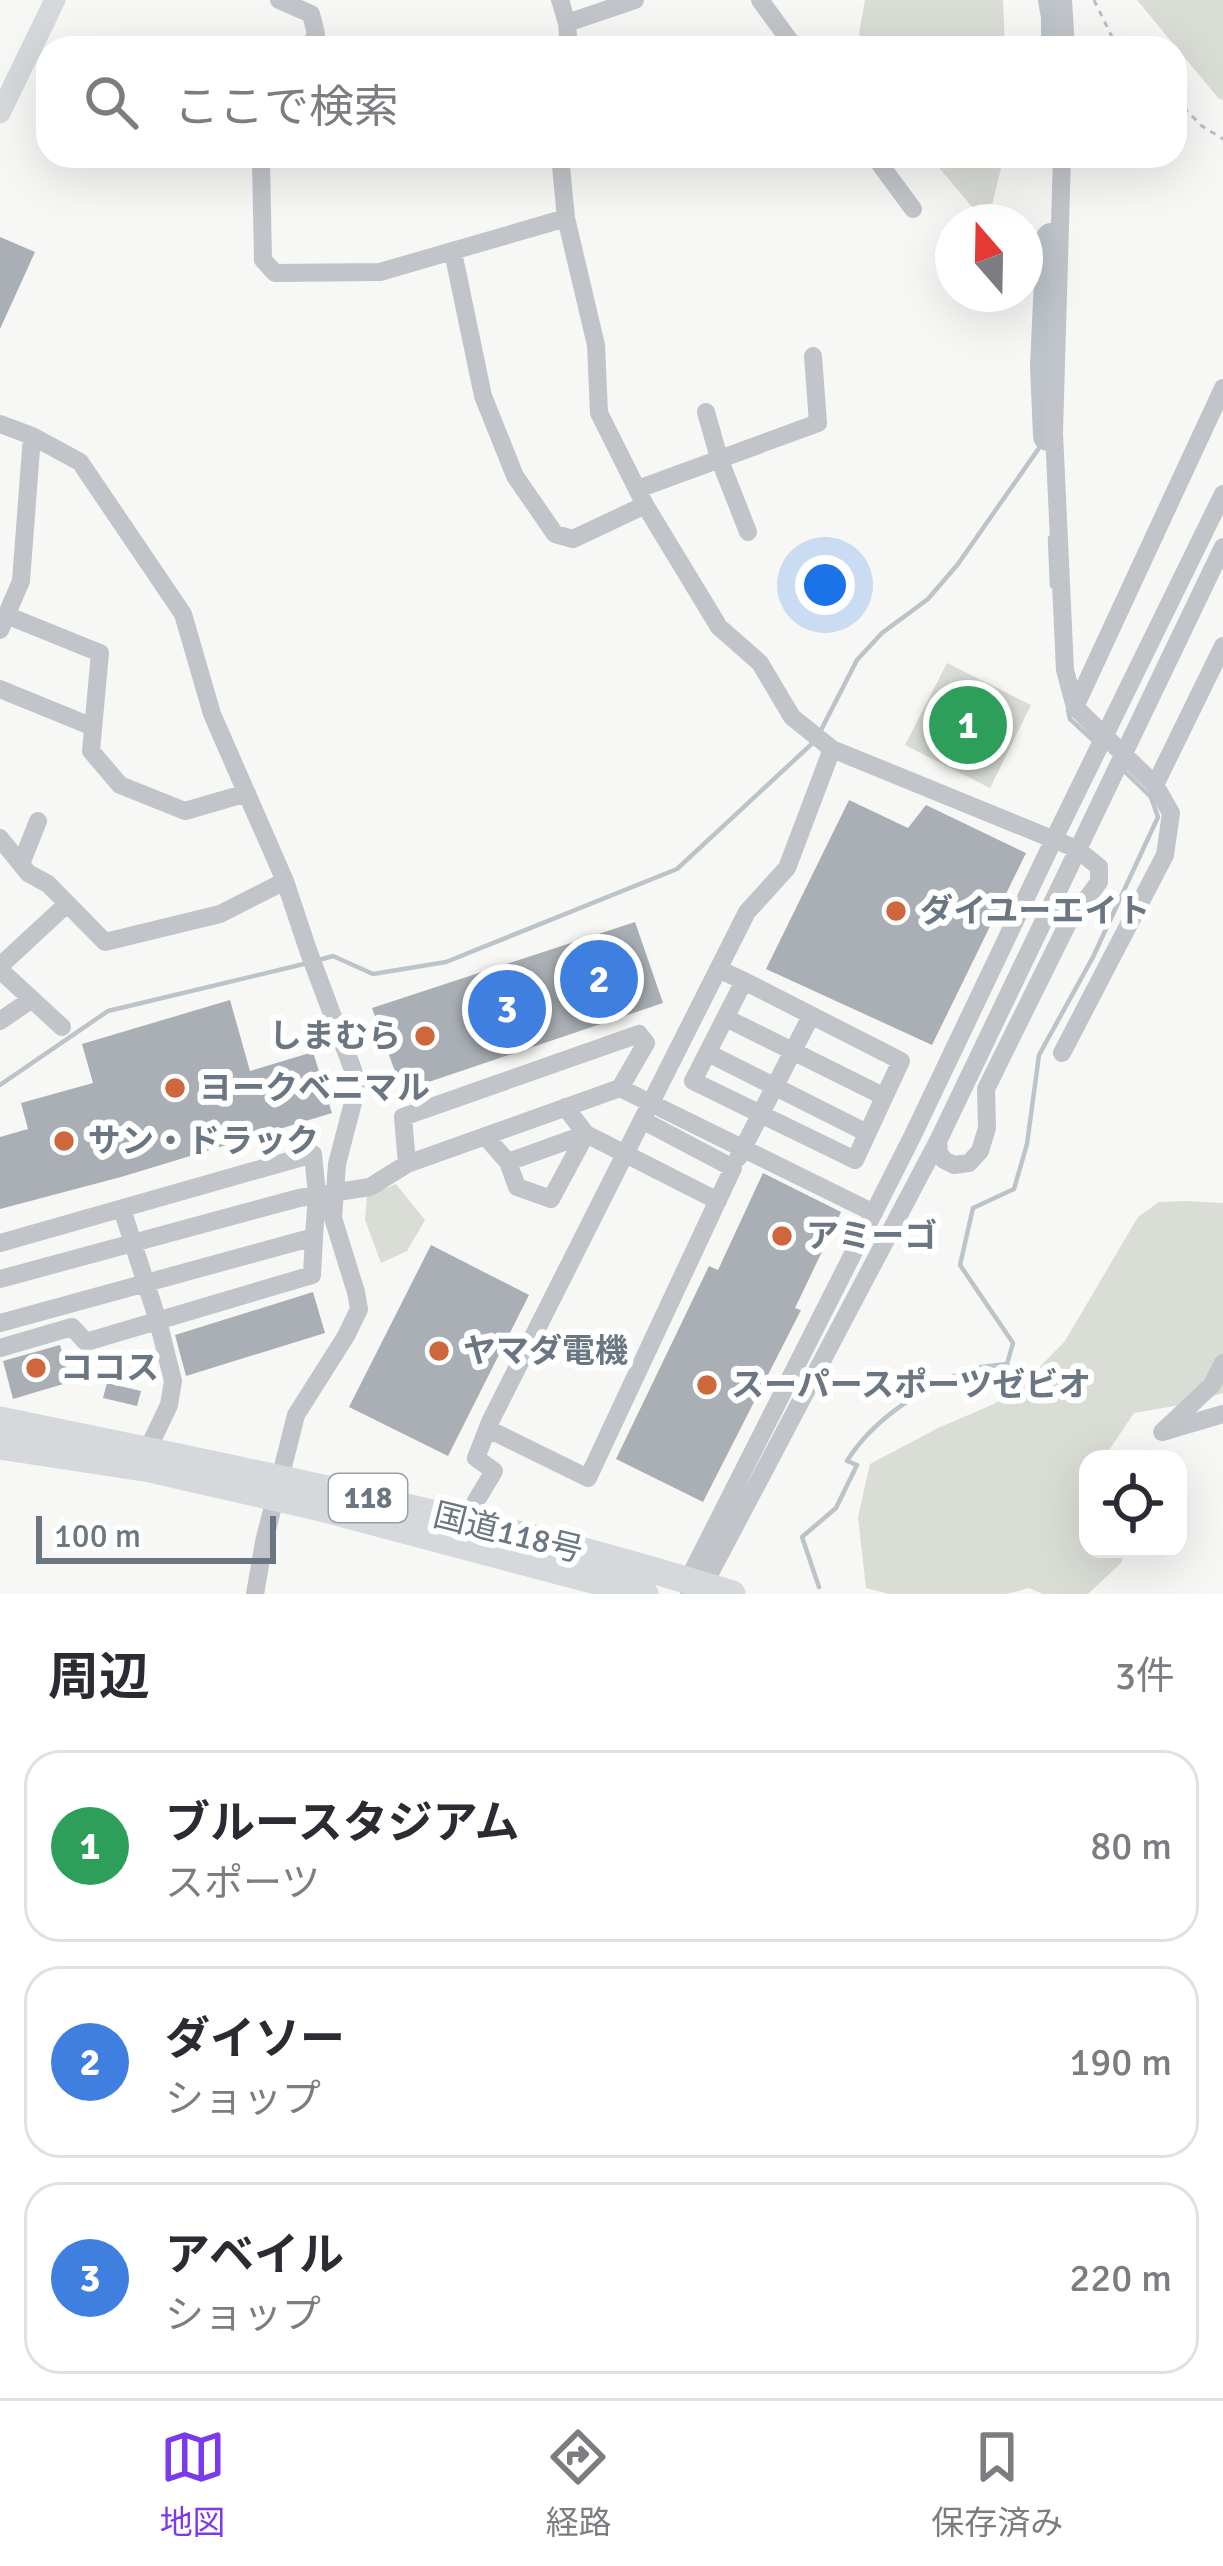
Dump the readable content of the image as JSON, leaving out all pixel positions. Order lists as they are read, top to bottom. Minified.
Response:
{"streets":{"highway":["118","国道118号"]},"places":["ダイユーエイト","しまむら","ヨークベニマル","サン・ドラック","アミーゴ","ヤマダ電機","ココス","スーパースポーツゼビオ"],"scale_bar":"100 m","north":"top","page":{"search":"ここで検索","pins":["1","2","3"],"scale":"100 m","heading":["周辺","3件"],"list":[{"mark":"1","name":"ブルースタジアム","note":"スポーツ","value":"80 m"},{"mark":"2","name":"ダイソー","note":"ショップ","value":"190 m"},{"mark":"3","name":"アベイル","note":"ショップ","value":"220 m"}],"nav":["地図","経路","保存済み"]}}
